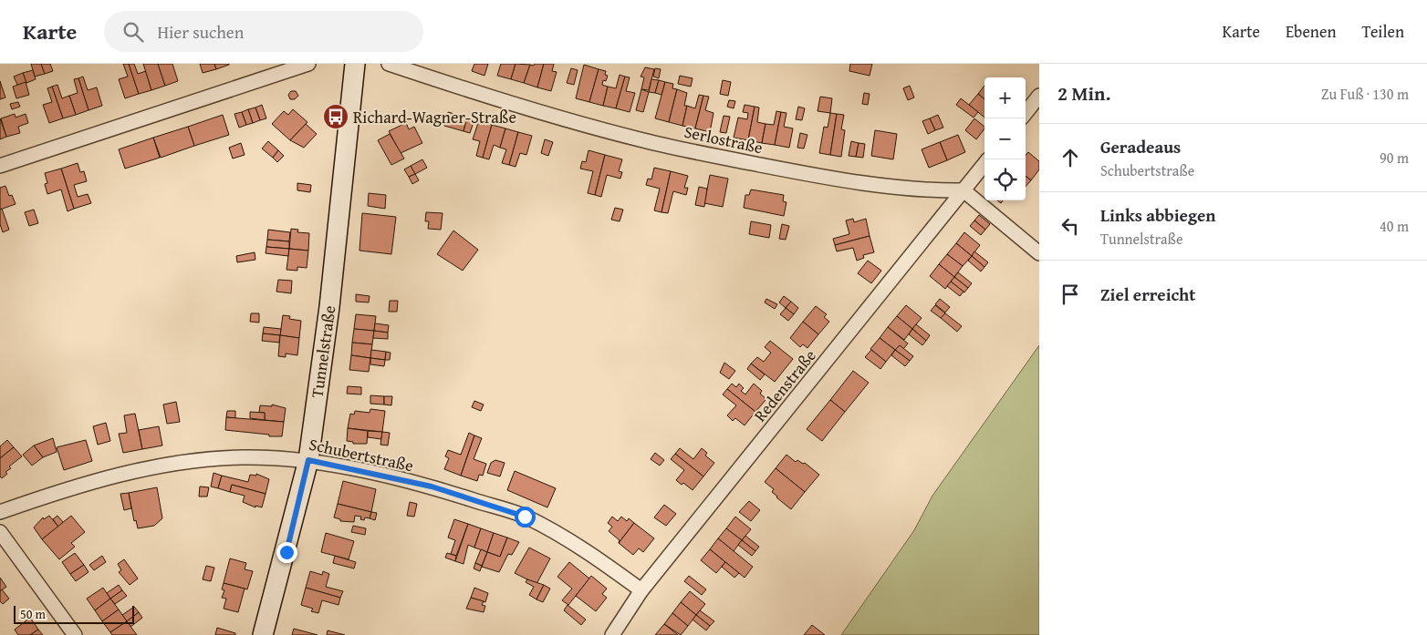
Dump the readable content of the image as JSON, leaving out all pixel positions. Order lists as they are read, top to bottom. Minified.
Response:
{"streets":{"street":["Serlostraße","Tunnelstraße","Redenstraße","Schubertstraße"]},"crossings":[["Serlostraße","Redenstraße"],["Tunnelstraße","Schubertstraße"],["Redenstraße","Schubertstraße"]],"places":{"bus stop":["Richard-Wagner-Straße"]},"scale_bar":"50 m","page":{"header":"Karte","search":"Hier suchen","nav":["Karte","Ebenen","Teilen"],"heading":["2 Min.","Zu Fuß · 130 m"],"map_buttons":["+","−"],"list":[["Geradeaus","Schubertstraße","90 m"],["Links abbiegen","Tunnelstraße","40 m"],"Ziel erreicht"],"scale":"50 m"}}
